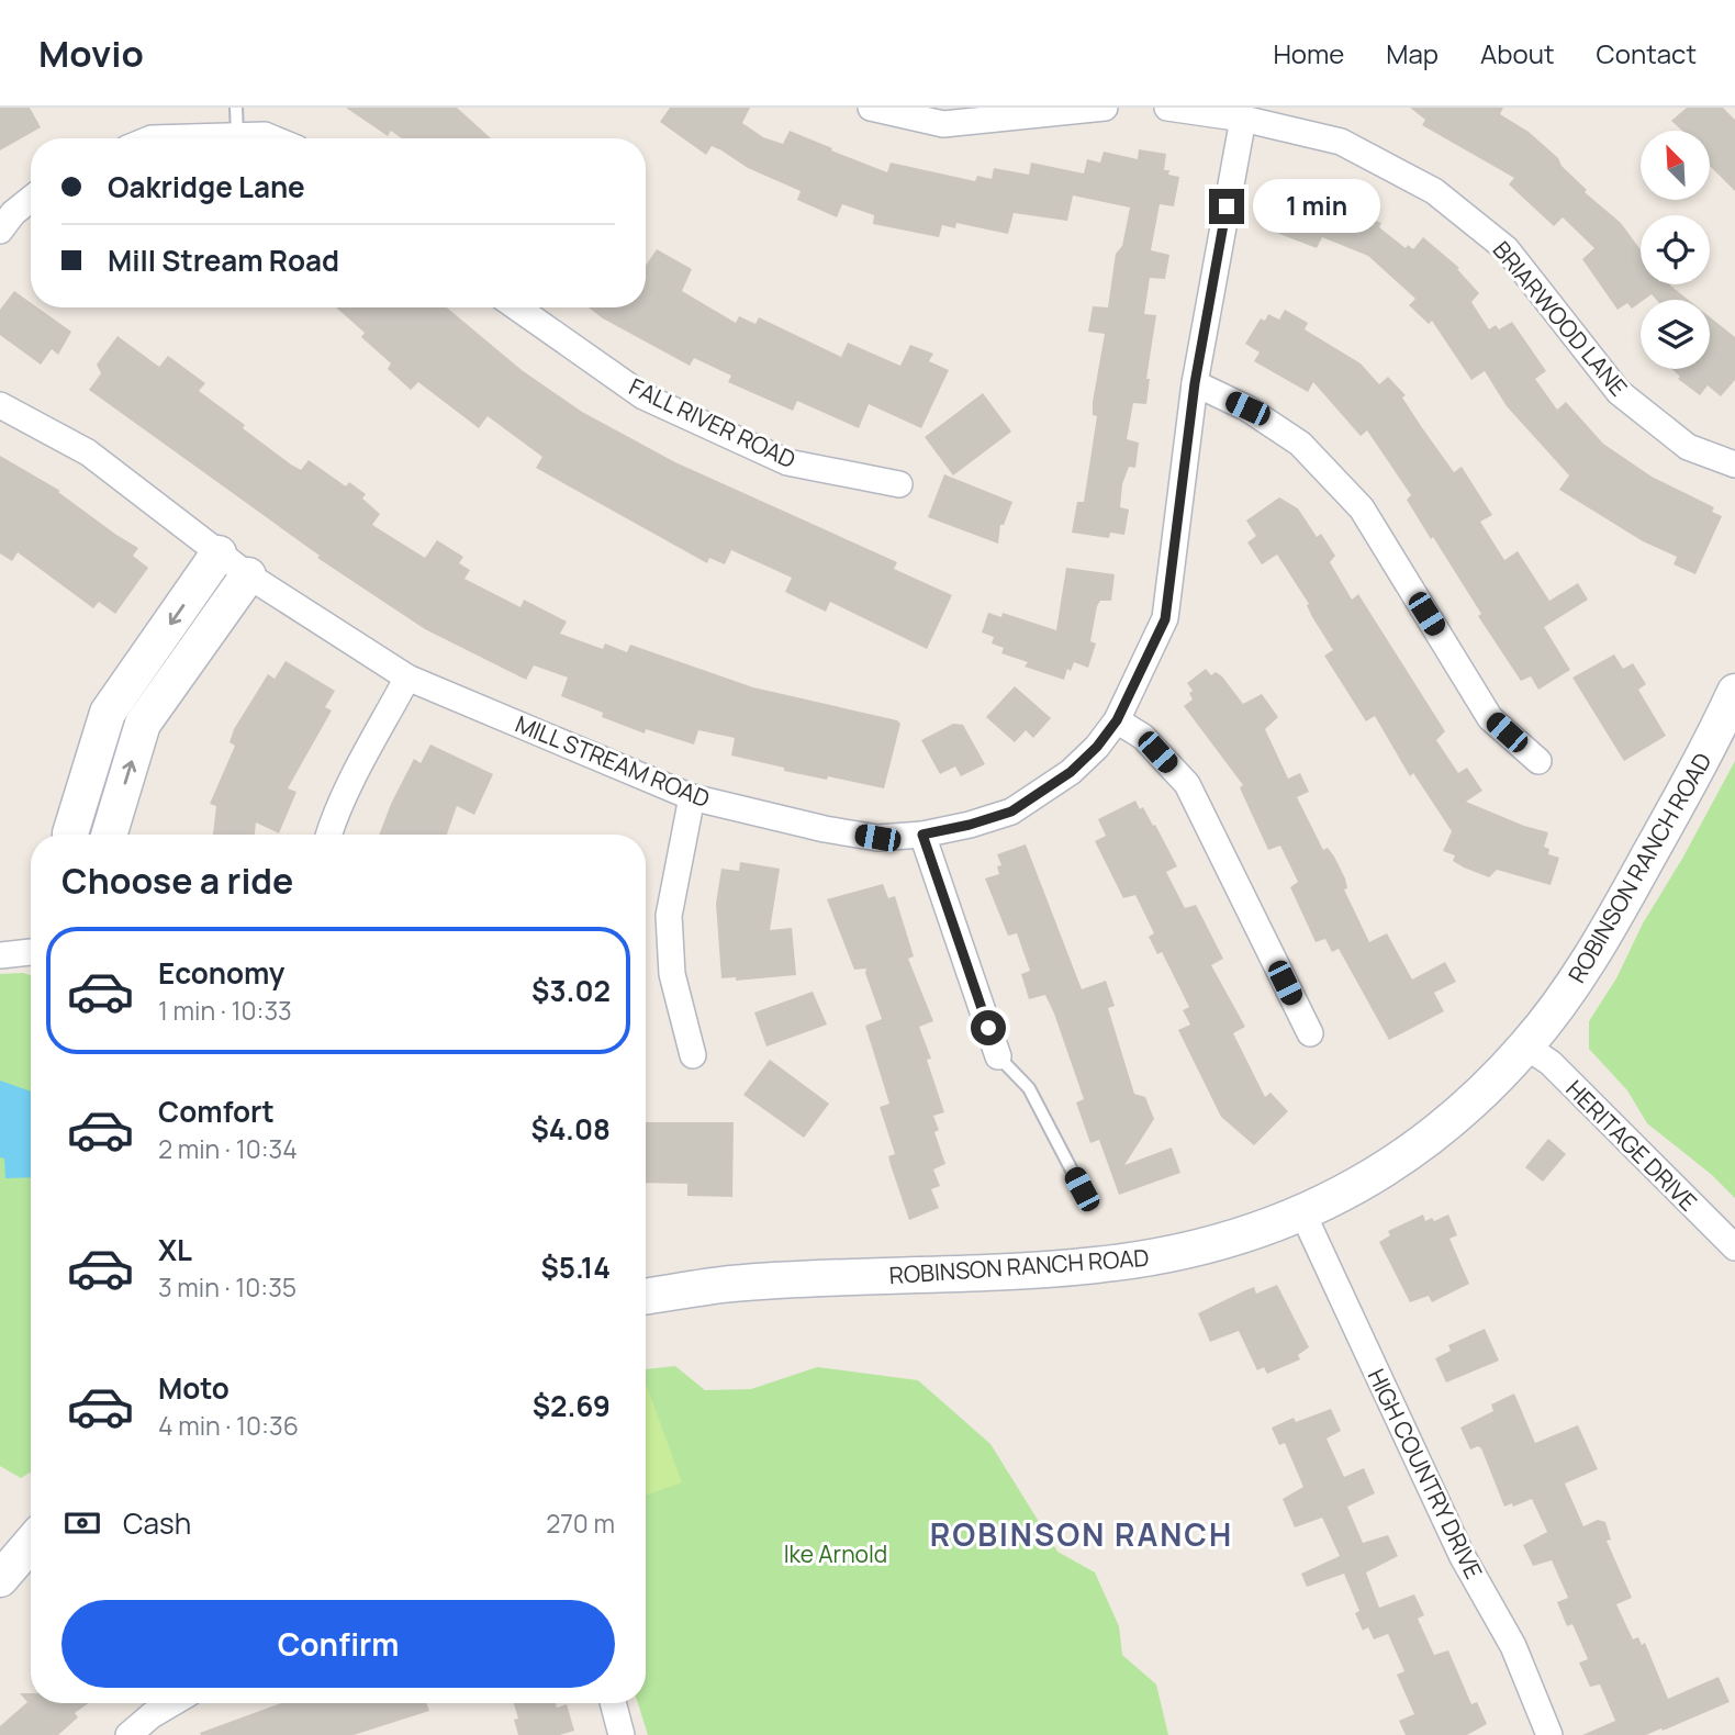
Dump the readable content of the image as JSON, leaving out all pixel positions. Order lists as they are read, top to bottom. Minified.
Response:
{"streets":{"street":["BRIARWOOD LANE","FALL RIVER ROAD","MILL STREAM ROAD","ROBINSON RANCH ROAD","HERITAGE DRIVE","HIGH COUNTRY DRIVE"]},"crossings":[["BRIARWOOD LANE","MILL STREAM ROAD"],["ROBINSON RANCH ROAD","HERITAGE DRIVE"],["ROBINSON RANCH ROAD","HIGH COUNTRY DRIVE"]],"districts":["ROBINSON RANCH"],"parks":["Ike Arnold"],"north":"top left","page":{"header":"Movio","nav":["Home","Map","About","Contact"],"banner":["Oakridge Lane","Mill Stream Road"],"bubble":"1 min","heading":"Choose a ride","list":[{"name":"Economy","note":"1 min · 10:33","value":"$3.02"},{"name":"Comfort","note":"2 min · 10:34","value":"$4.08"},{"name":"XL","note":"3 min · 10:35","value":"$5.14"},{"name":"Moto","note":"4 min · 10:36","value":"$2.69"}],"pay":["Cash","270 m"],"buttons":"Confirm"}}
